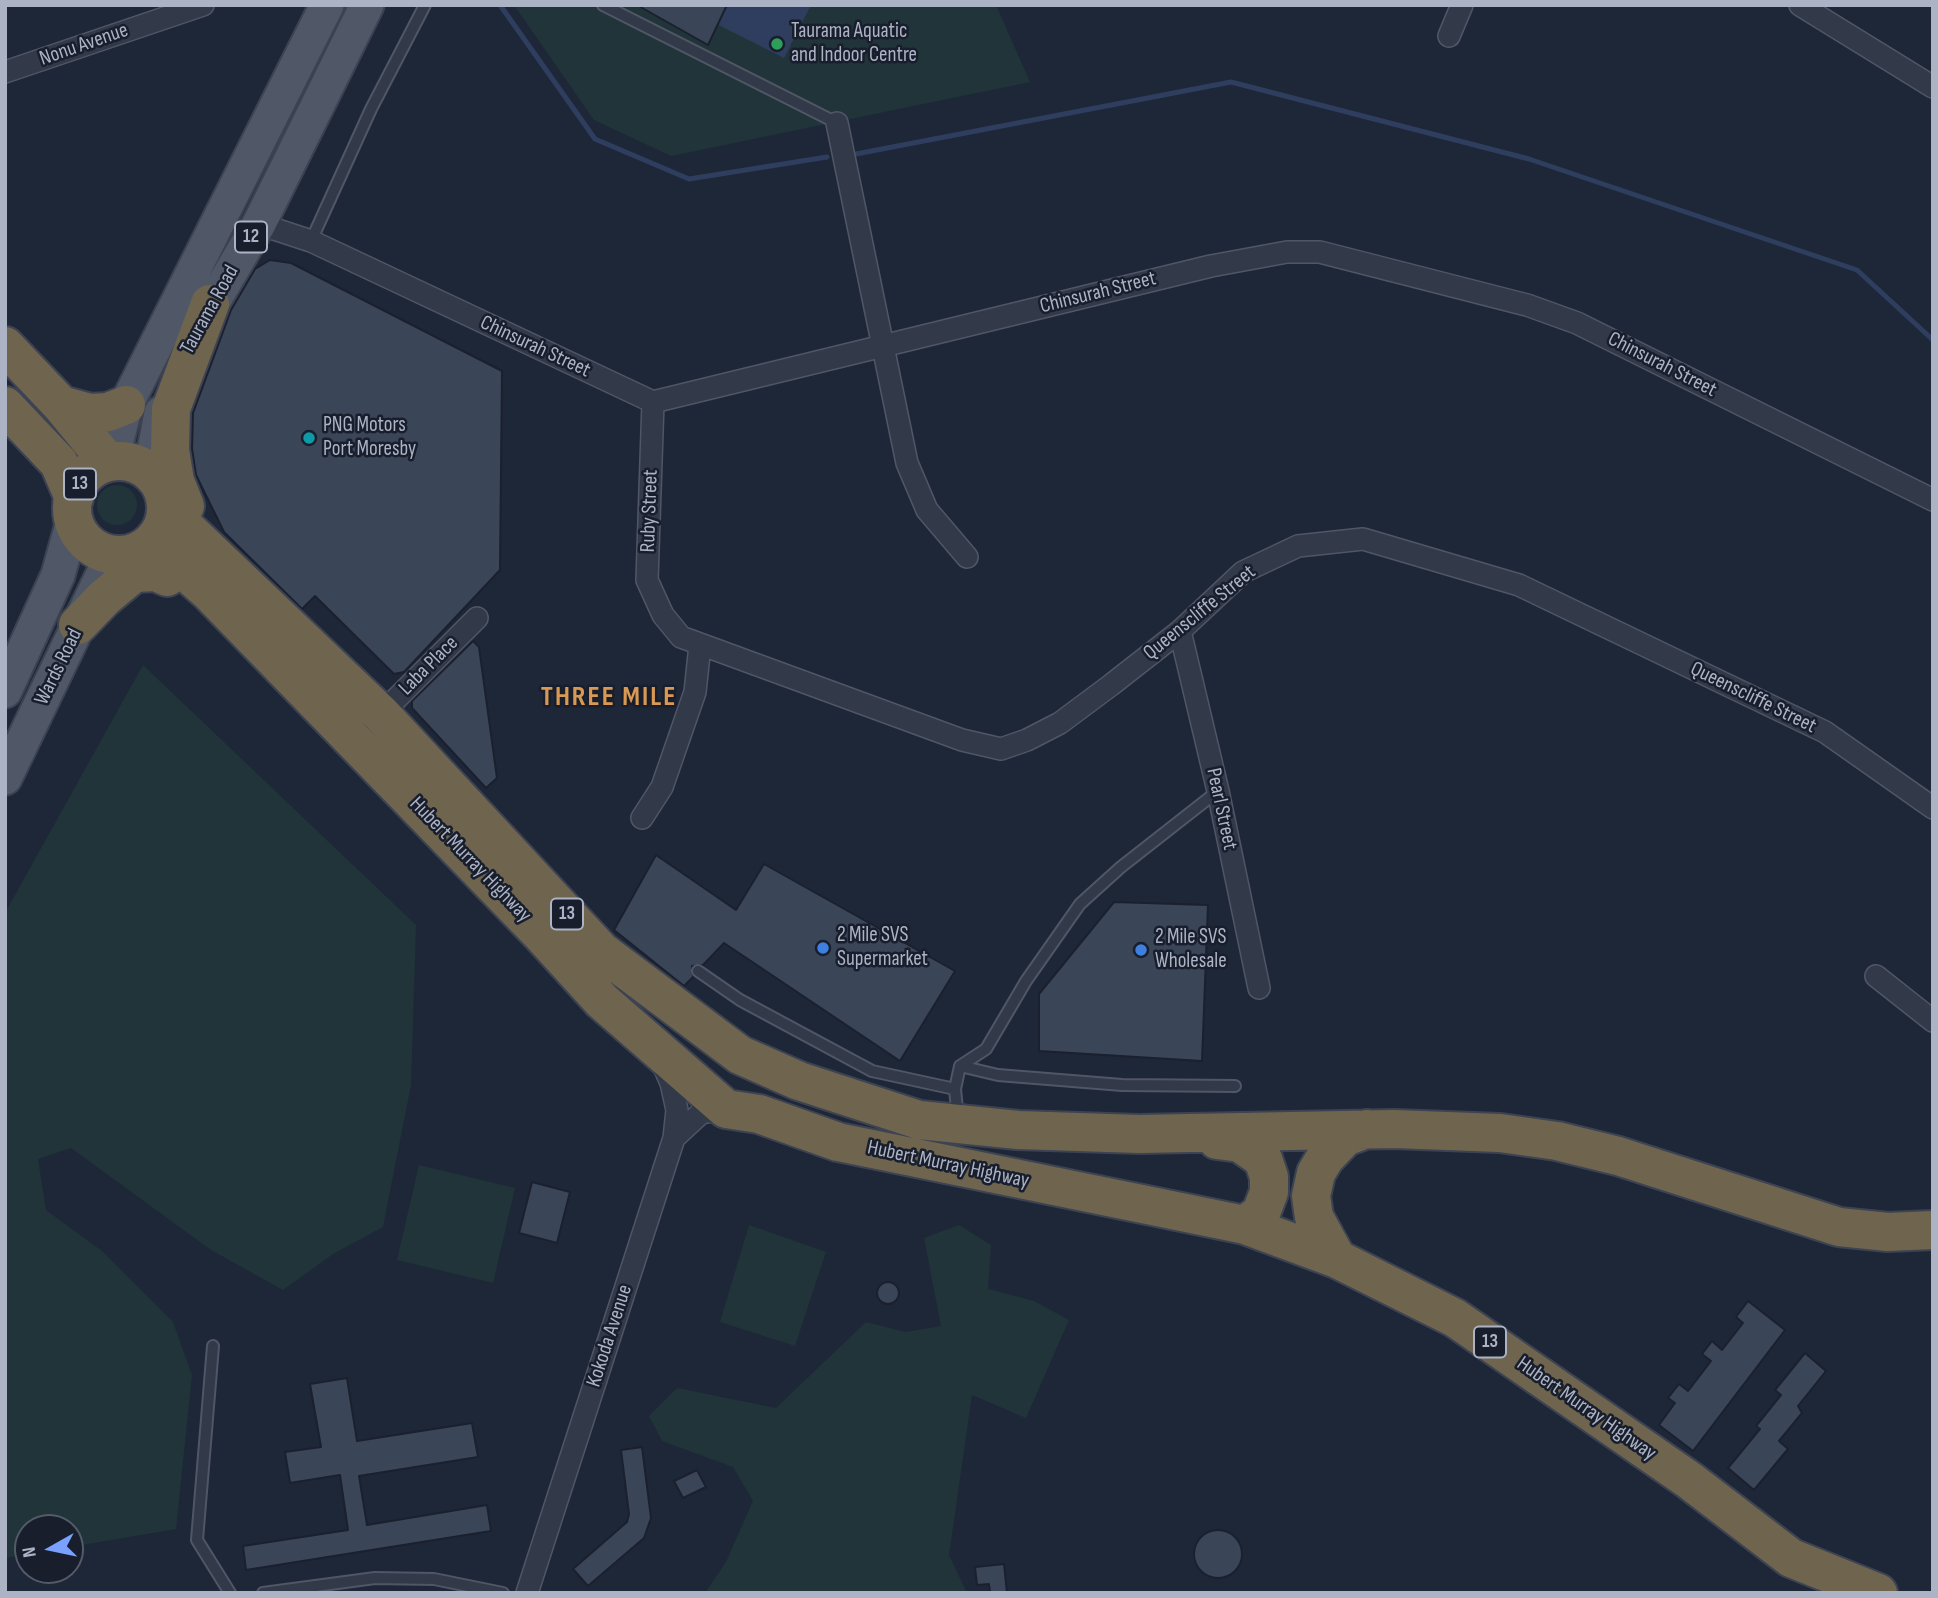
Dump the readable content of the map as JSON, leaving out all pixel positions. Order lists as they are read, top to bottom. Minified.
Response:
{"streets":{"highway":["13","Hubert Murray Highway"],"main road":["12","Taurama Road","Wards Road"],"street":["Nonu Avenue","Chinsurah Street","Ruby Street","Queenscliffe Street","Laba Place","Pearl Street","Kokoda Avenue"]},"crossings":[["Chinsurah Street","Taurama Road"],["Chinsurah Street","Ruby Street"],["Taurama Road","13"],["Taurama Road","Wards Road"],["Taurama Road","Hubert Murray Highway"],["13","Wards Road"],["13","Hubert Murray Highway"],["Ruby Street","Queenscliffe Street"],["Queenscliffe Street","Pearl Street"],["Laba Place","Hubert Murray Highway"],["Wards Road","Hubert Murray Highway"],["Hubert Murray Highway","Kokoda Avenue"]],"districts":["THREE MILE"],"places":["Taurama Aquatic and Indoor Centre","PNG Motors Port Moresby","2 Mile SVS Supermarket","2 Mile SVS Wholesale"],"north":"left"}
